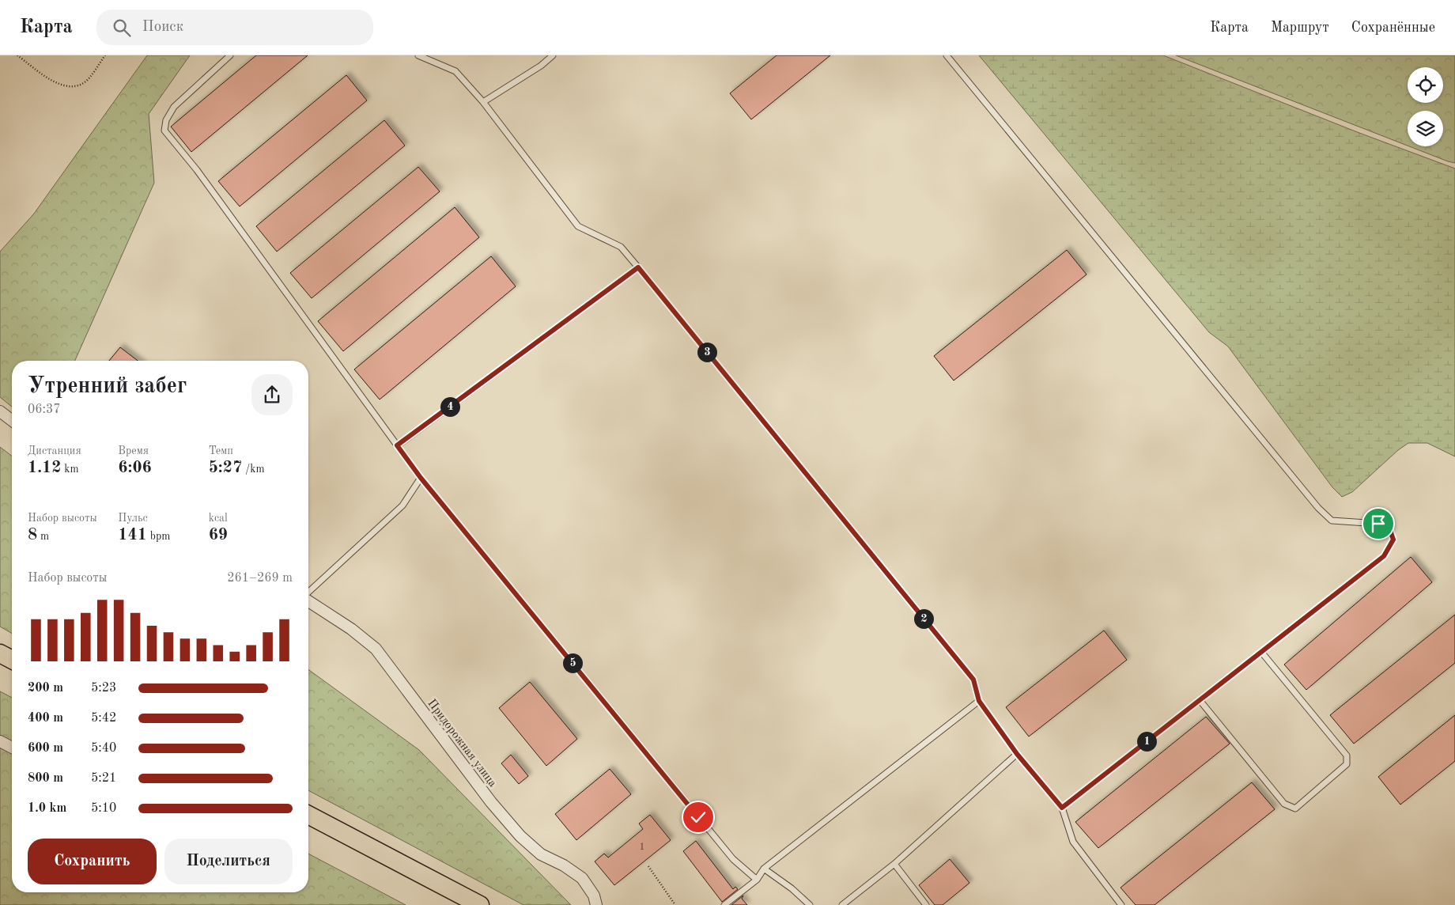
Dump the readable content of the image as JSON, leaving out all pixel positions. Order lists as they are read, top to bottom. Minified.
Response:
{"streets":{"street":["Придорожная улица"]},"house_numbers":["1"],"page":{"header":"Карта","search":"Поиск","nav":["Карта","Маршрут","Сохранённые"],"pins":["3","4","2","5","1"],"heading":["Утренний забег","06:37"],"stats":[["Дистанция","1.12 km"],["Время","6:06"],["Темп","5:27 /km"],["Набор высоты","8 m"],["Пульс","141 bpm"],["kcal","69"]],"chart":["Набор высоты","261–269 m"],"list":[{"name":"200 m","note":"5:23"},{"name":"400 m","note":"5:42"},{"name":"600 m","note":"5:40"},{"name":"800 m","note":"5:21"},{"name":"1.0 km","note":"5:10"}],"buttons":["Сохранить","Поделиться"]}}
